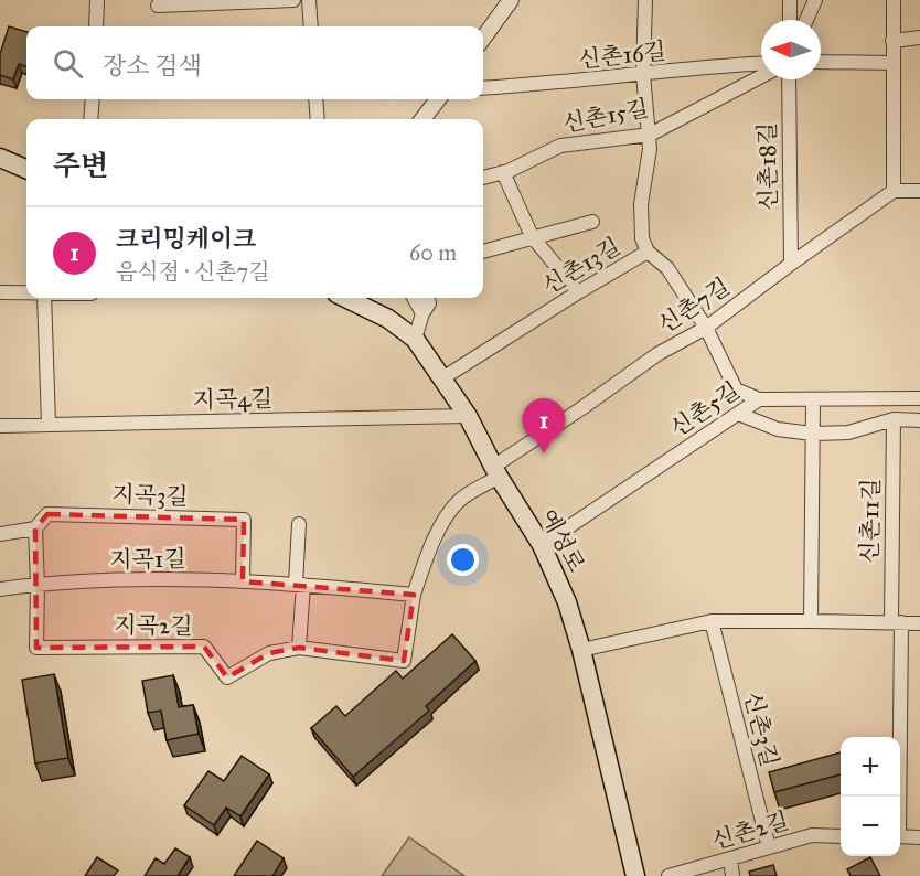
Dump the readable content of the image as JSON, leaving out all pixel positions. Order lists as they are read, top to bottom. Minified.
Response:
{"streets":{"main road":["예성로"],"street":["신촌16길","신촌15길","신촌18길","신촌13길","신촌7길","지곡4길","신촌5길","지곡3길","신촌11길","지곡1길","지곡2길","신촌3길","신촌2길"]},"crossings":[["신촌18길","신촌7길"],["신촌13길","신촌7길"],["신촌13길","신촌5길"],["신촌13길","예성로"],["신촌7길","예성로"],["지곡4길","예성로"],["신촌5길","예성로"],["지곡3길","지곡1길"],["지곡1길","지곡2길"],["신촌3길","신촌2길"]],"north":"left","page":{"search":"장소 검색","heading":"주변","list":[{"mark":"1","name":"크리밍케이크","note":"음식점 · 신촌7길","value":"60 m"}],"pins":"1","map_buttons":["+","−"]}}
